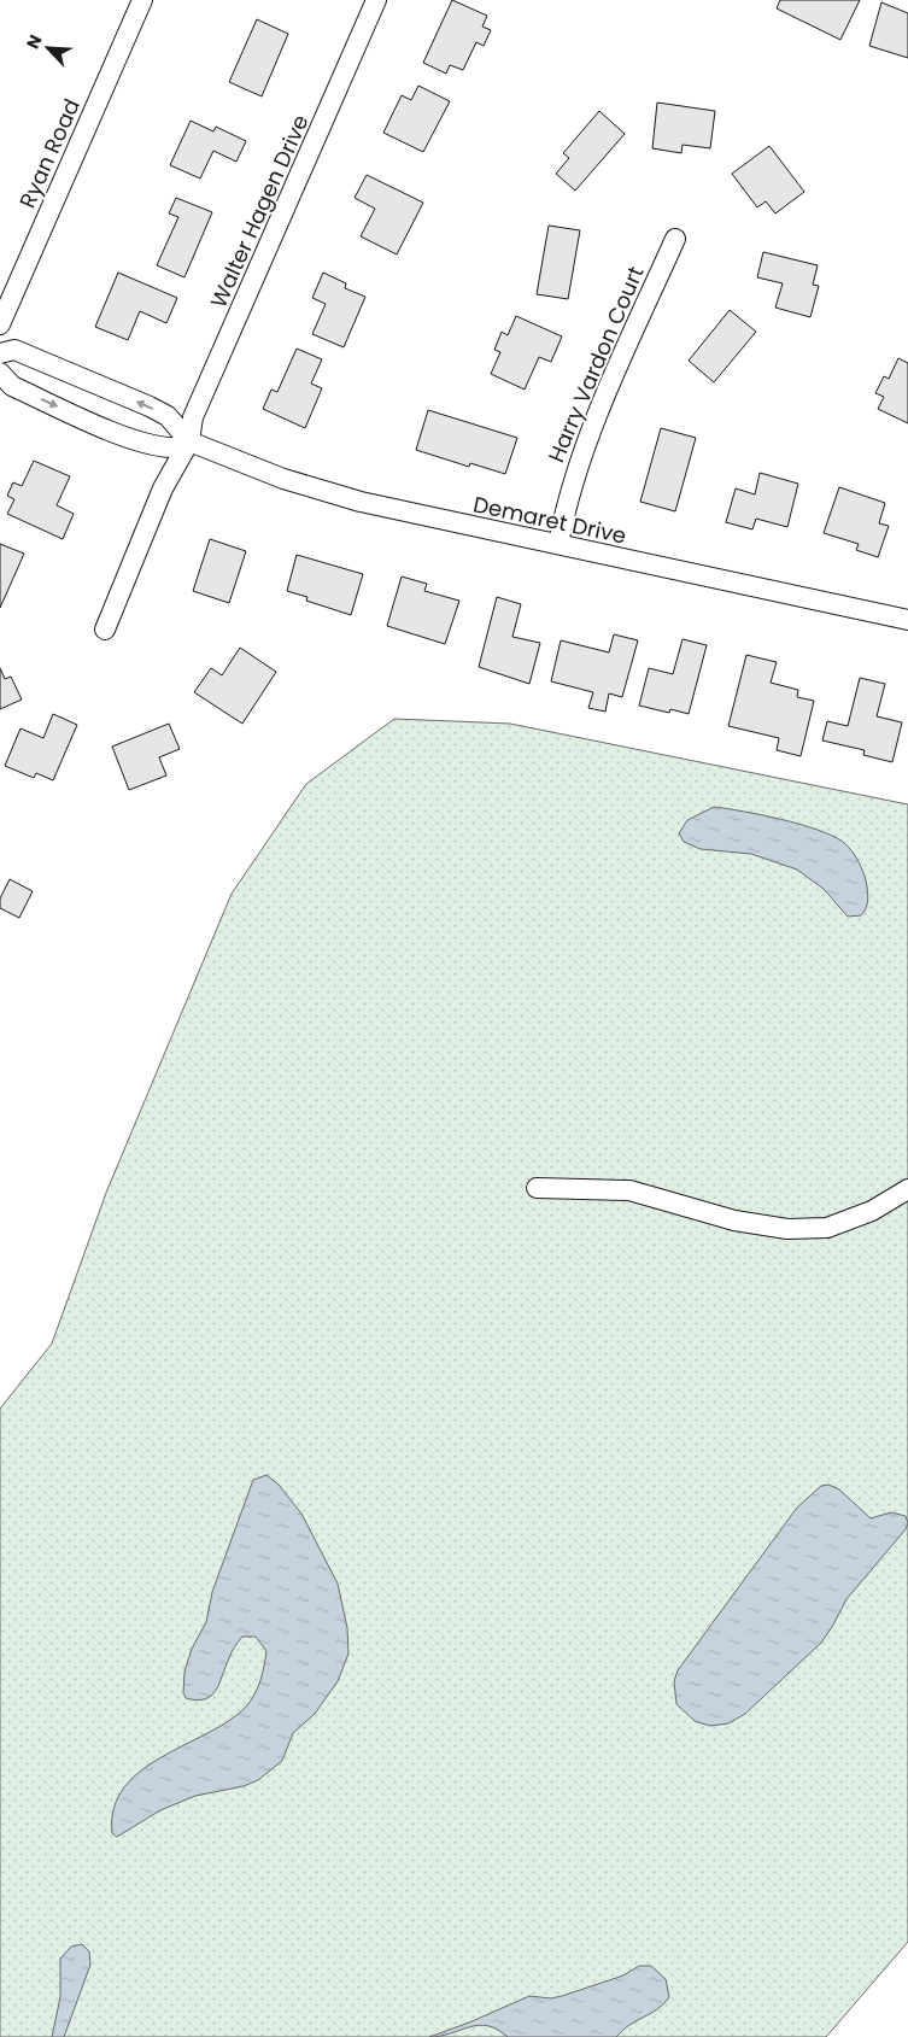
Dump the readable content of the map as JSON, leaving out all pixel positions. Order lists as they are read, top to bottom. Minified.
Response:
{"streets":{"street":["Ryan Road","Walter Hagen Drive","Harry Vardon Court","Demaret Drive"]},"crossings":[["Walter Hagen Drive","Demaret Drive"],["Harry Vardon Court","Demaret Drive"]],"north":"top left"}
